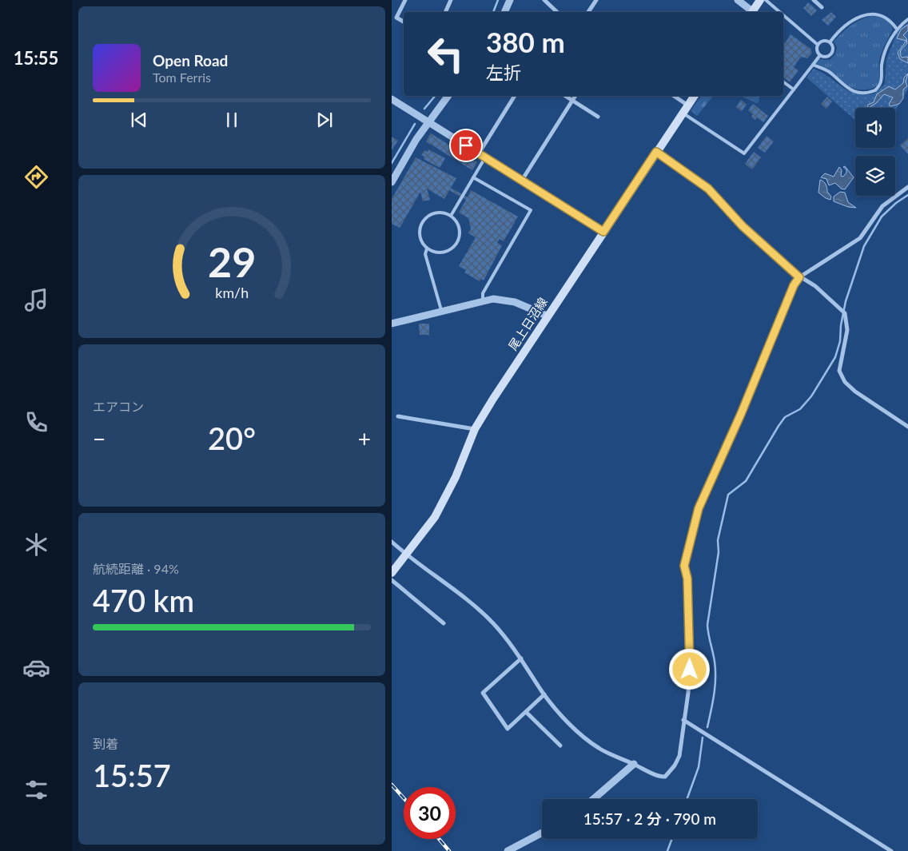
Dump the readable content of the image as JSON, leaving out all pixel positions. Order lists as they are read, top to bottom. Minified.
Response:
{"streets":{"main road":["尾上日沼線"]},"page":{"tabs":"15:55","turn":["380 m","左折"],"song":["Open Road","Tom Ferris"],"tile":["エアコン",["航続距離 · 94%","470 km"],["到着","15:57"]],"heat":["−","20°","+"],"limit":"30","trip":"15:57 · 2 分 · 790 m","gauge":["29","km/h"]}}
